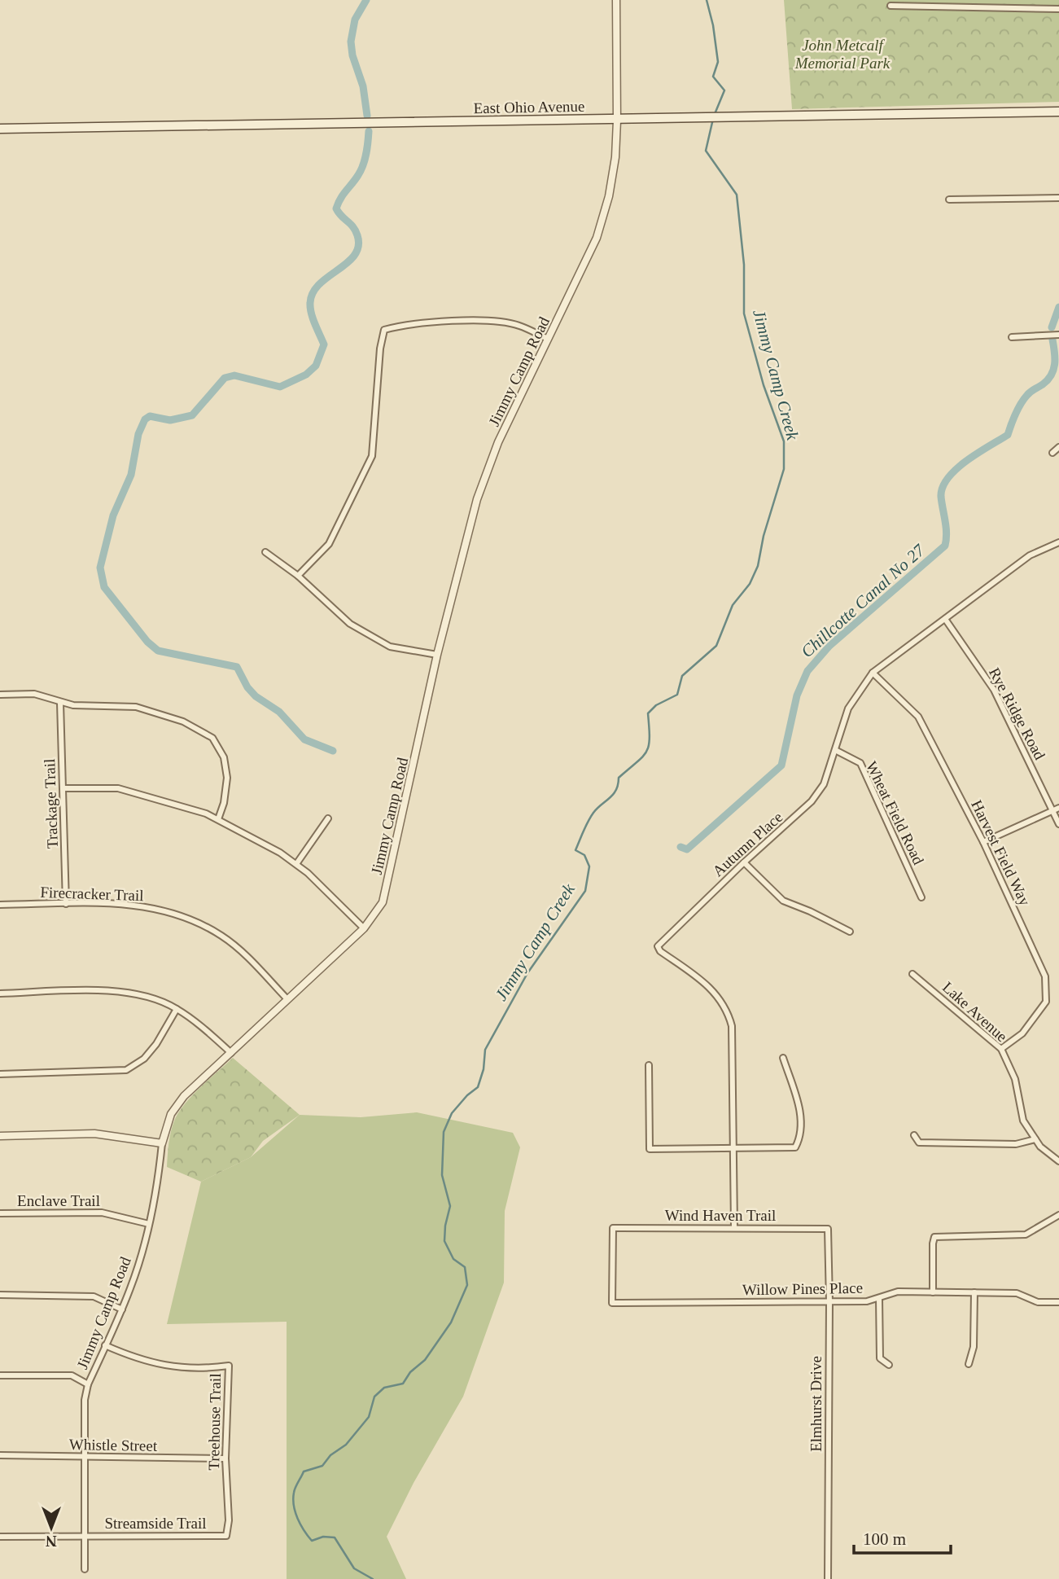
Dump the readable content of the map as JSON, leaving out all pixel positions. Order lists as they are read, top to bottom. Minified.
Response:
{"streets":{"main road":["East Ohio Avenue"],"street":["Jimmy Camp Road","Rye Ridge Road","Trackage Trail","Wheat Field Road","Autumn Place","Harvest Field Way","Firecracker Trail","Lake Avenue","Enclave Trail","Wind Haven Trail","Willow Pines Place","Elmhurst Drive","Treehouse Trail","Whistle Street","Streamside Trail"]},"crossings":[["East Ohio Avenue","Jimmy Camp Road"],["Jimmy Camp Road","Firecracker Trail"],["Jimmy Camp Road","Enclave Trail"],["Jimmy Camp Road","Treehouse Trail"],["Jimmy Camp Road","Whistle Street"],["Jimmy Camp Road","Streamside Trail"],["Rye Ridge Road","Autumn Place"],["Trackage Trail","Firecracker Trail"],["Wheat Field Road","Autumn Place"],["Autumn Place","Harvest Field Way"],["Autumn Place","Wind Haven Trail"],["Harvest Field Way","Lake Avenue"],["Wind Haven Trail","Willow Pines Place"],["Wind Haven Trail","Elmhurst Drive"],["Willow Pines Place","Elmhurst Drive"],["Treehouse Trail","Whistle Street"],["Treehouse Trail","Streamside Trail"]],"water":["Jimmy Camp Creek","Chillcotte Canal No 27"],"parks":["John Metcalf Memorial Park"],"scale_bar":"100 m","north":"bottom"}
